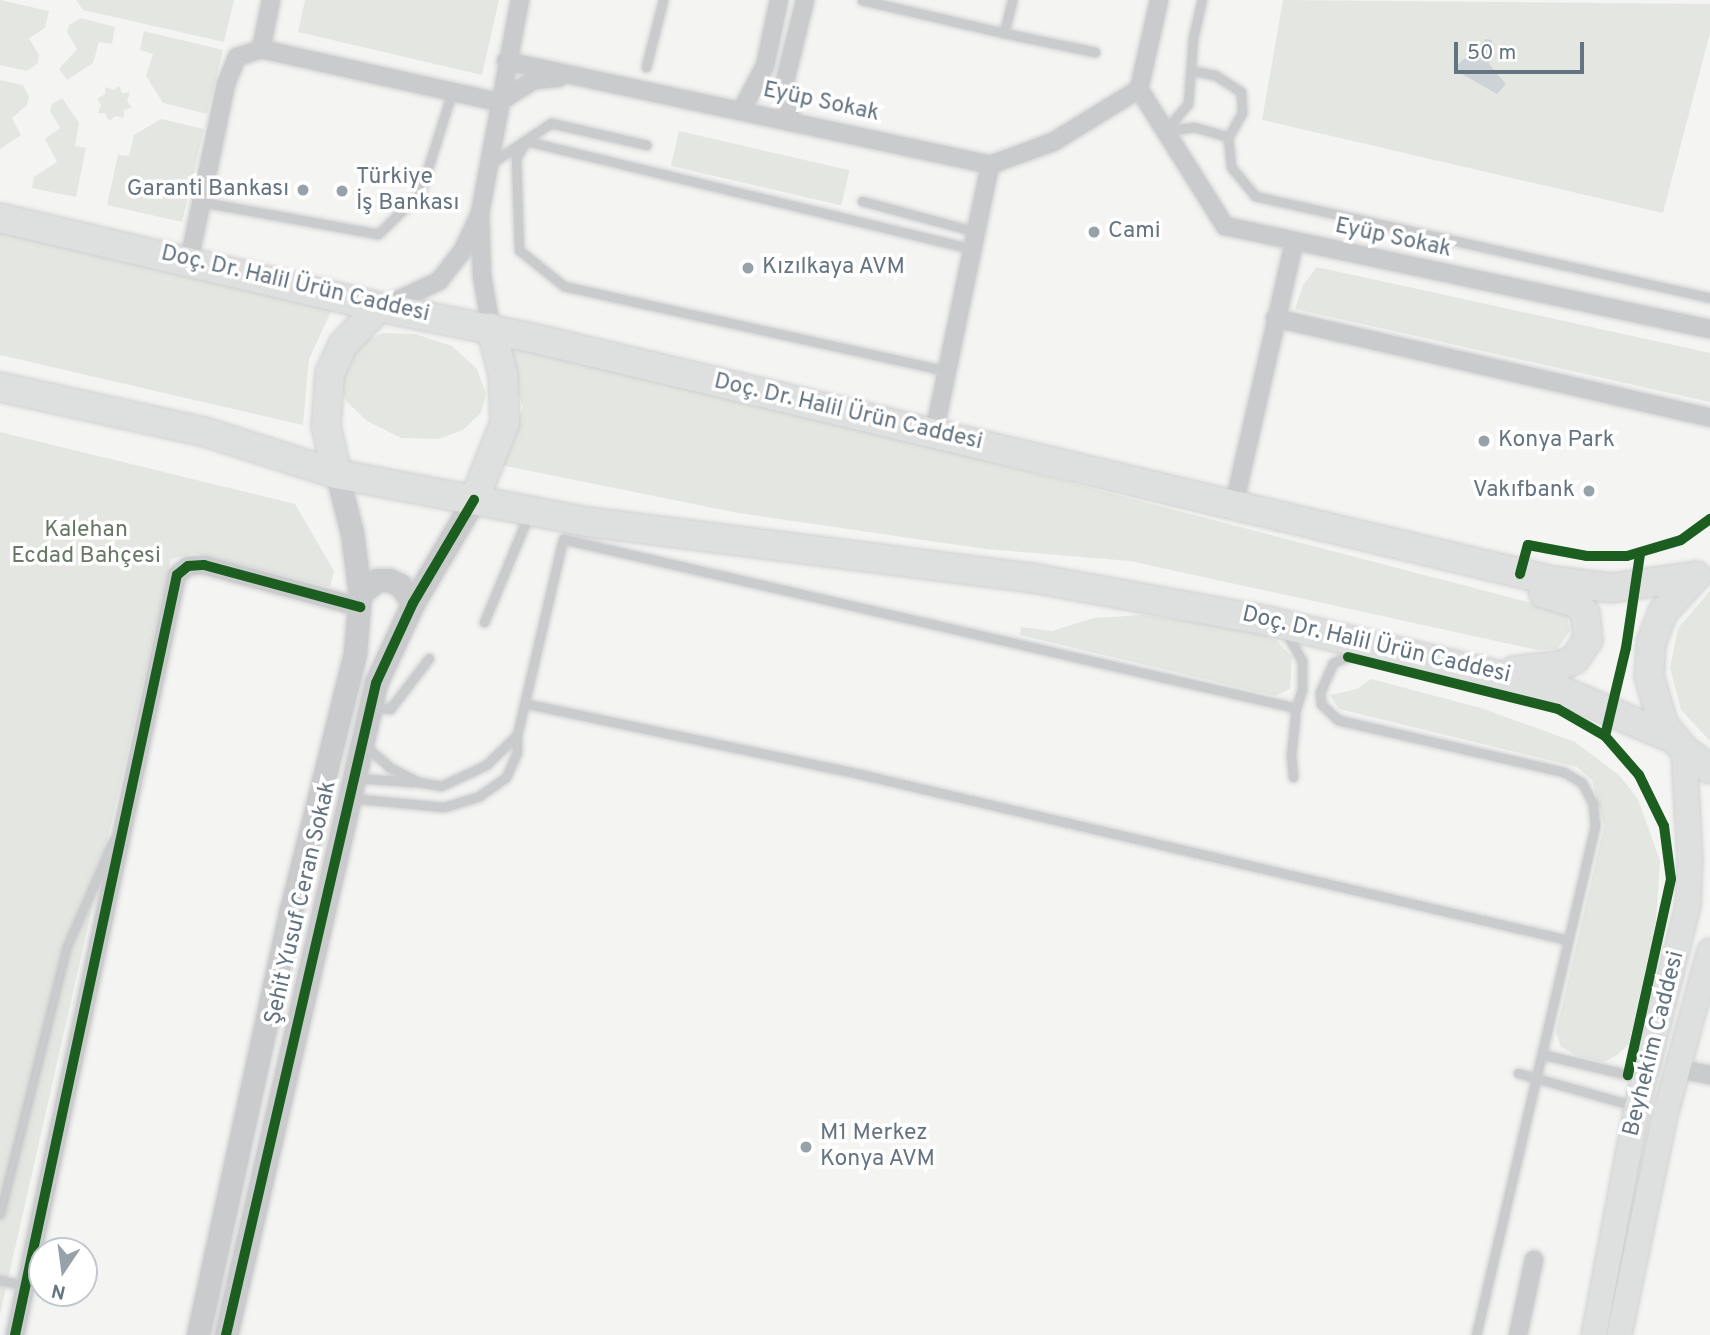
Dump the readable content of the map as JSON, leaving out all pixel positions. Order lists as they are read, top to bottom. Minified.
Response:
{"streets":{"main road":["Doç. Dr. Halil Ürün Caddesi","Beyhekim Caddesi"],"street":["Eyüp Sokak","Şehit Yusuf Ceran Sokak"]},"crossings":[["Doç. Dr. Halil Ürün Caddesi","Şehit Yusuf Ceran Sokak"],["Doç. Dr. Halil Ürün Caddesi","Beyhekim Caddesi"]],"parks":["Kalehan Ecdad Bahçesi"],"places":["Garanti Bankası","Türkiye İş Bankası","Cami","Kızılkaya AVM","Konya Park","Vakıfbank","M1 Merkez Konya AVM"],"scale_bar":"50 m","north":"bottom"}
